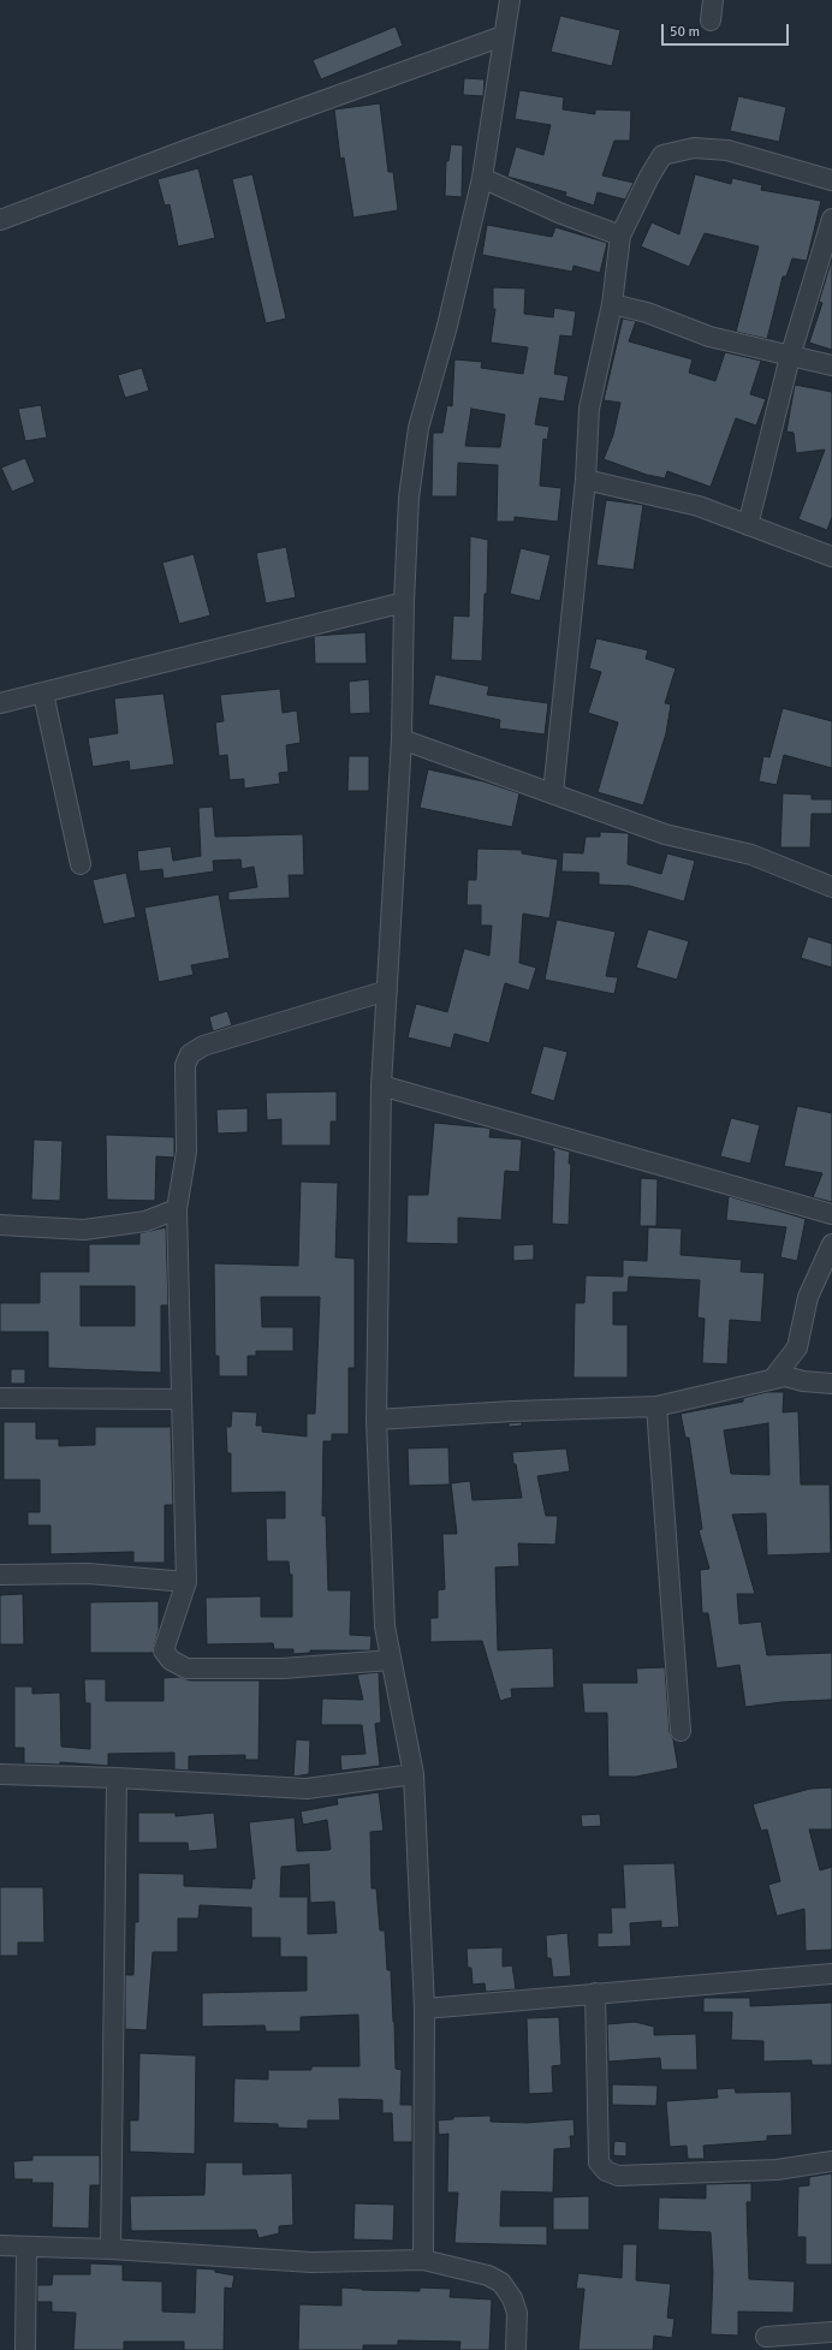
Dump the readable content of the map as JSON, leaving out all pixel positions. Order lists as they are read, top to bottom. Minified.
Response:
{"scale_bar":"50 m"}
